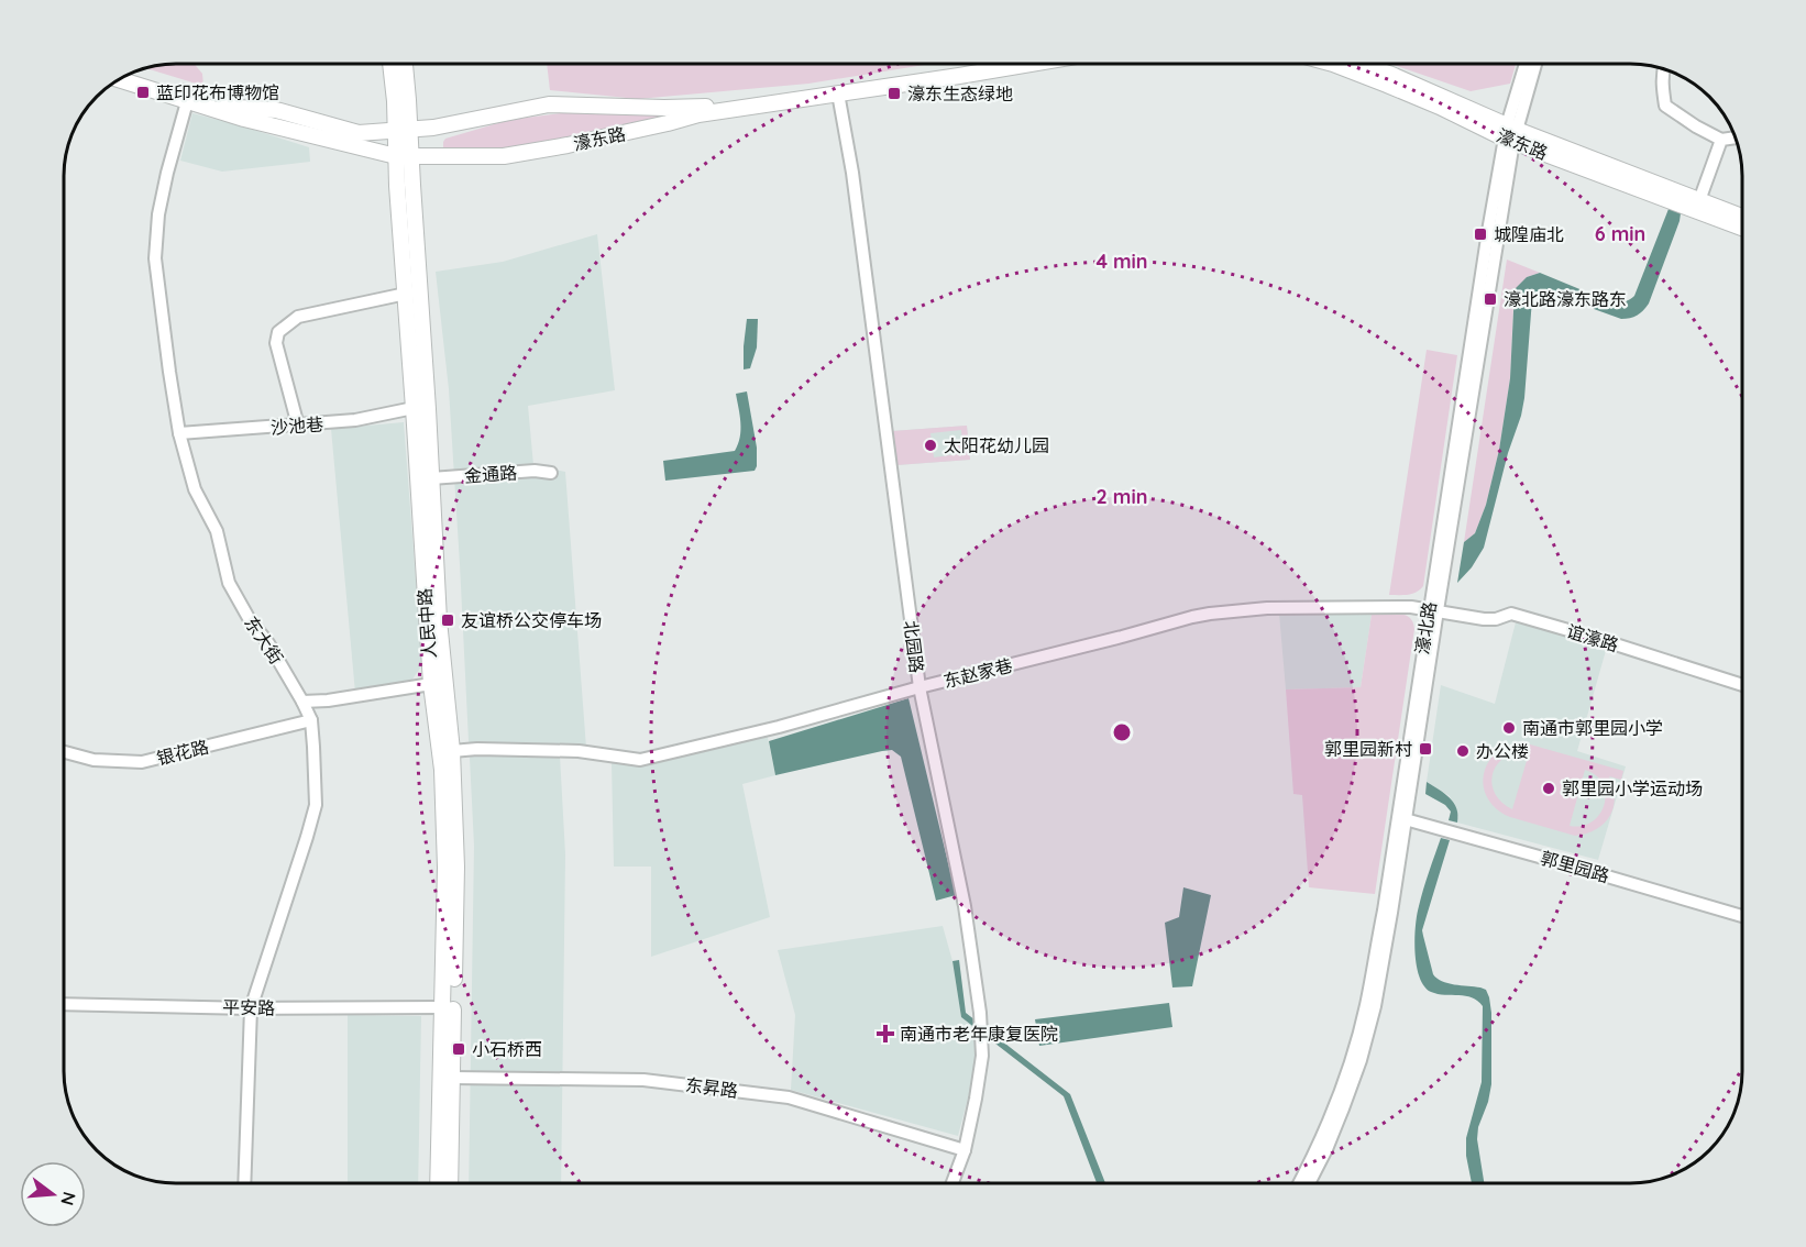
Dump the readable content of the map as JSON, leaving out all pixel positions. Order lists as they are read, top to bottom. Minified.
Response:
{"streets":{"main road":["濠东路","人民中路"],"street":["沙池巷","金通路","濠北路","谊濠路","东大街","北园路","东赵家巷","银花路","郭里园路","平安路","东昇路"]},"crossings":[["濠东路","人民中路"],["濠东路","濠北路"],["濠东路","东大街"],["濠东路","北园路"],["沙池巷","人民中路"],["沙池巷","东大街"],["金通路","人民中路"],["人民中路","东赵家巷"],["人民中路","平安路"],["人民中路","东昇路"],["濠北路","谊濠路"],["濠北路","东赵家巷"],["濠北路","郭里园路"],["谊濠路","东赵家巷"],["东大街","银花路"],["东大街","平安路"],["北园路","东赵家巷"],["北园路","东昇路"]],"places":{"transit":["蓝印花布博物馆","濠东生态绿地","城隍庙北","濠北路濠东路东","友谊桥公交停车场","郭里园新村","小石桥西"],"other":["太阳花幼儿园","南通市郭里园小学","办公楼","郭里园小学运动场"],"health":["南通市老年康复医院"]},"north":"right","rings":["6 min","4 min","2 min"]}
